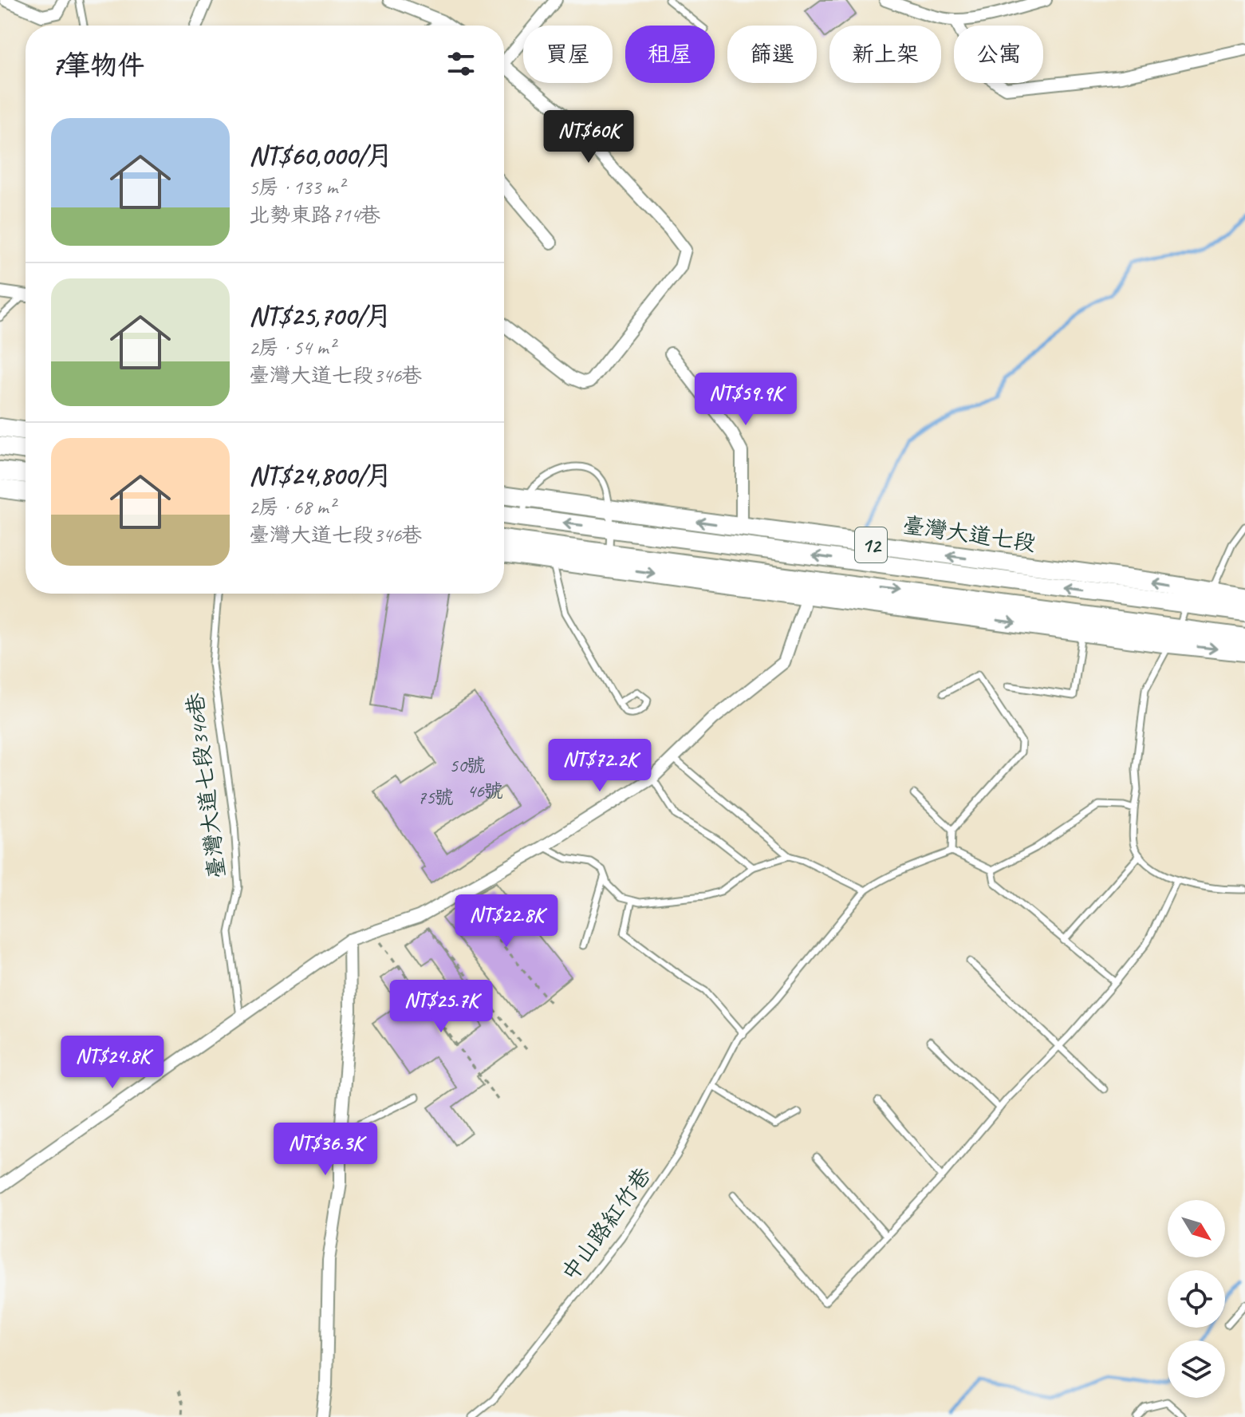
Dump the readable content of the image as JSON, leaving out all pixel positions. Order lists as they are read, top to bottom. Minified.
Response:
{"streets":{"main road":["臺灣大道七段","12"],"lane":["臺灣大道七段346巷","中山路紅竹巷"]},"house_numbers":["50號","46號","75號"],"north":"bottom right","page":{"chip":["買屋","租屋","篩選","新上架","公寓"],"heading":"7筆物件","list":[{"name":"NT$60,000/月","note":"5房 · 133 m² · 北勢東路714巷"},{"name":"NT$25,700/月","note":"2房 · 54 m² · 臺灣大道七段346巷"},{"name":"NT$24,800/月","note":"2房 · 68 m² · 臺灣大道七段346巷"}],"price":["NT$60K","NT$59.9K","NT$72.2K","NT$22.8K","NT$25.7K","NT$24.8K","NT$36.3K"]}}
